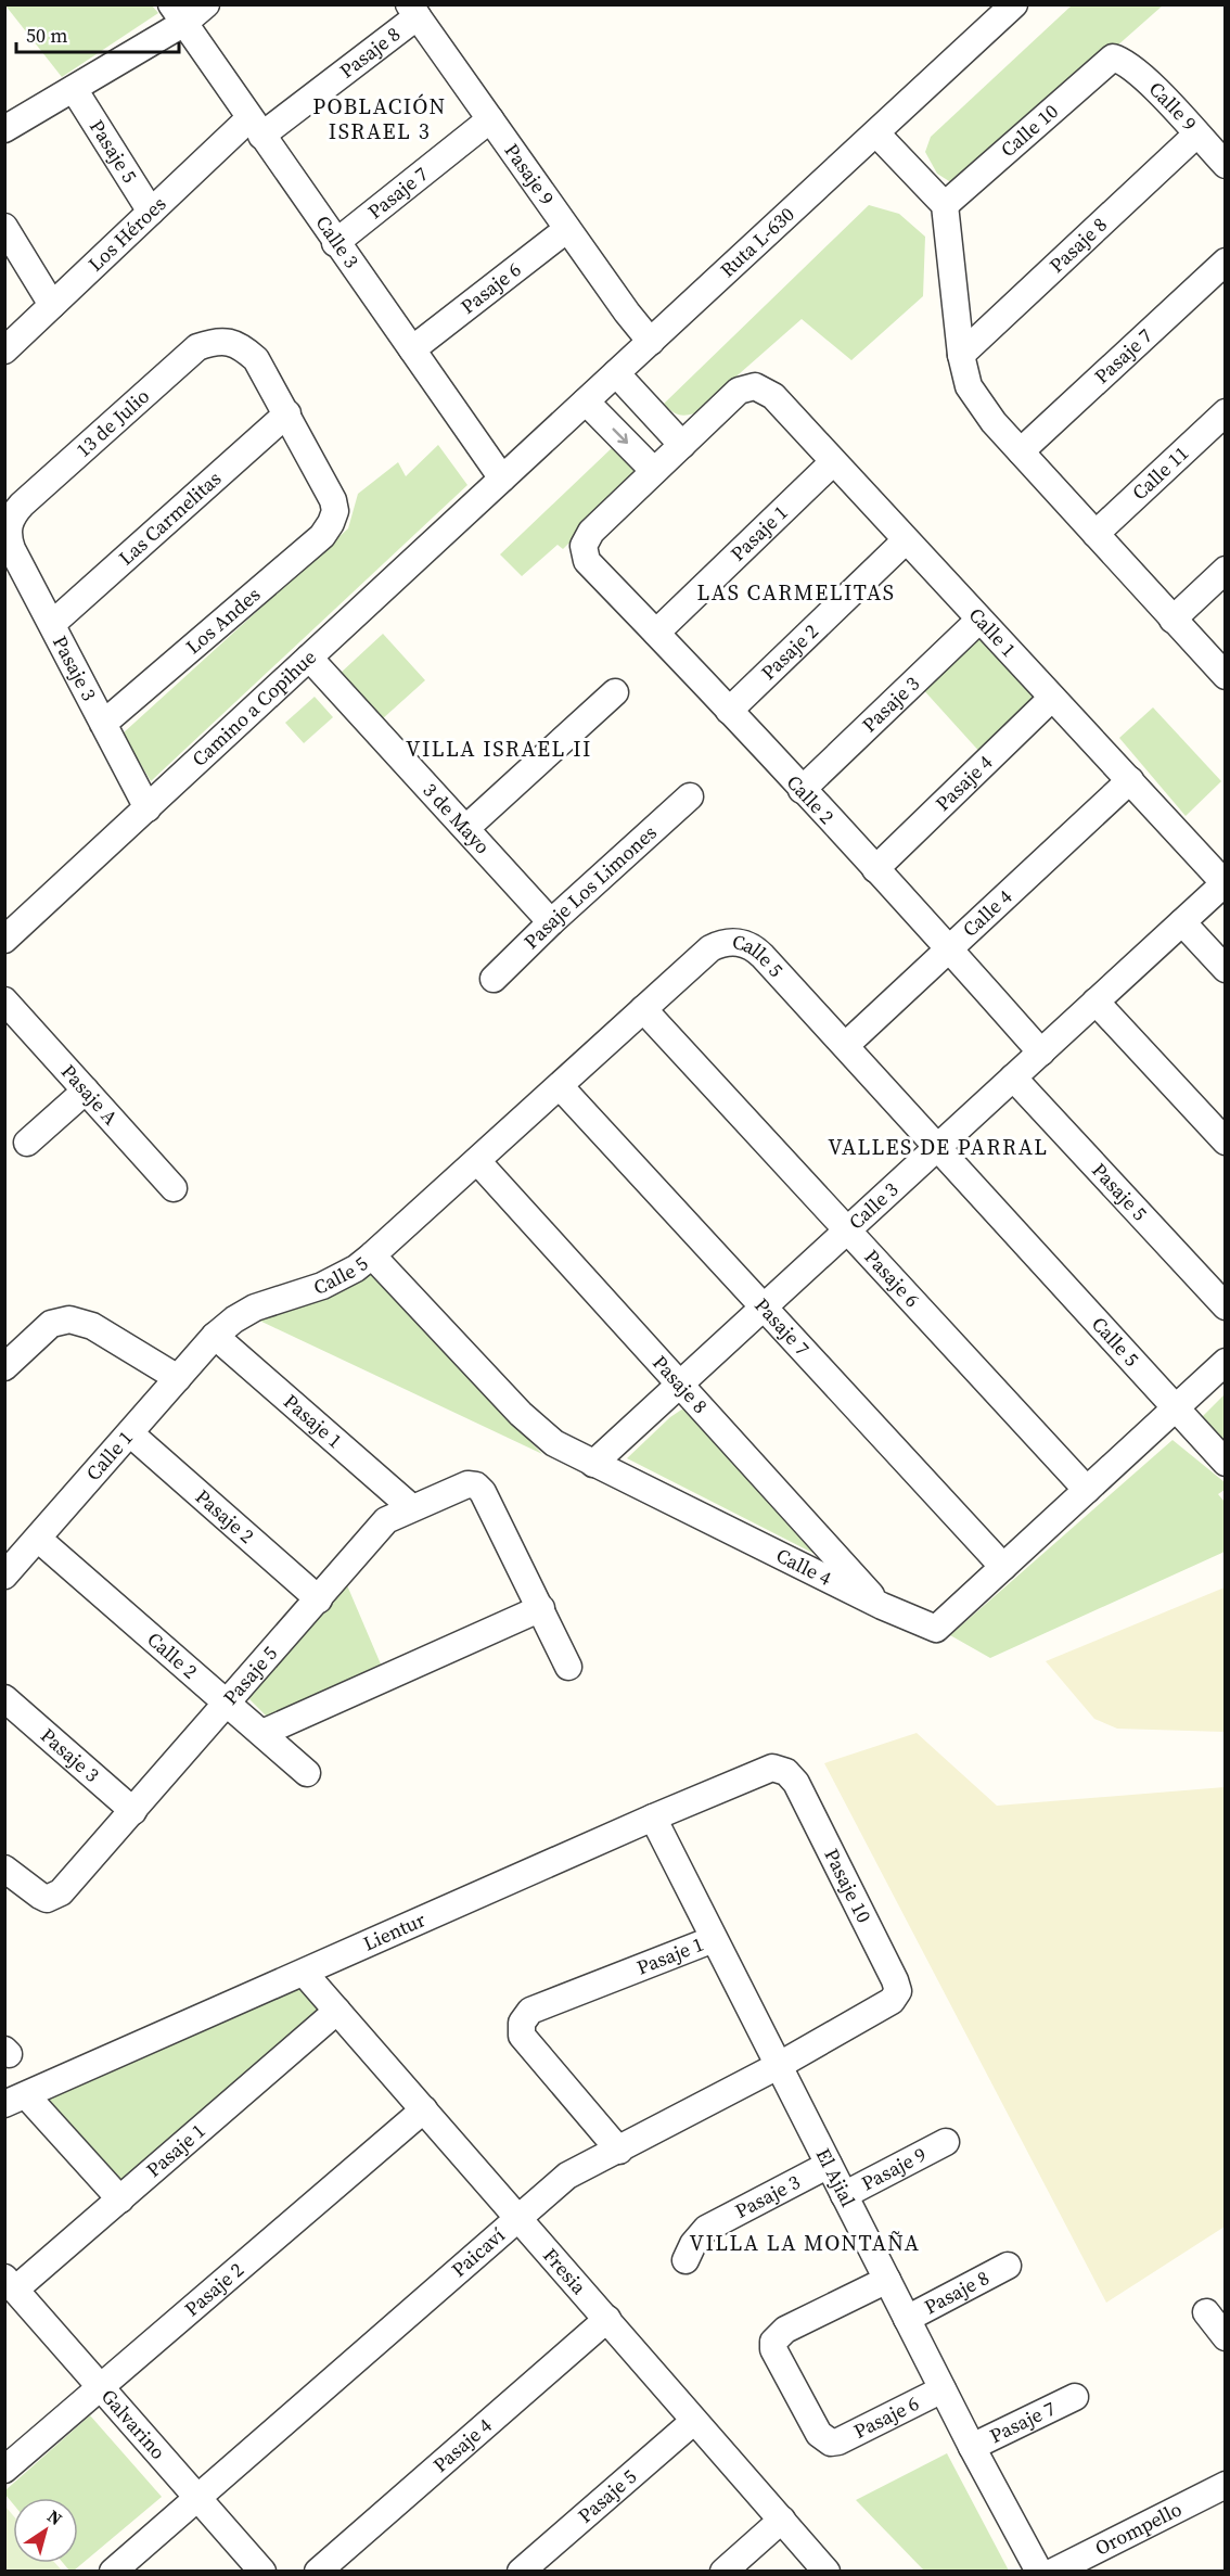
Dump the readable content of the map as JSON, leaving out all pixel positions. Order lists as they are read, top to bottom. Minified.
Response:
{"streets":{"street":["Pasaje 8","Calle 9","Calle 10","Pasaje 5","Pasaje 9","Pasaje 7","Los Héroes","Ruta L-630","Calle 3","Pasaje 6","13 de Julio","Calle 11","Las Carmelitas","Pasaje 1","Los Andes","Calle 1","Pasaje 2","Pasaje 3","Camino a Copihue","Pasaje 4","Calle 2","3 de Mayo","Pasaje Los Limones","Calle 4","Calle 5","Pasaje A","Pasaje 10","Lientur","El Ajial","Paicaví","Fresia","Galvarino","Orompello"]},"crossings":[["Pasaje 8","Calle 9"],["Pasaje 8","Pasaje 9"],["Pasaje 8","Los Héroes"],["Pasaje 8","Calle 3"],["Pasaje 8","Calle 4"],["Pasaje 8","Calle 5"],["Pasaje 8","El Ajial"],["Calle 9","Calle 10"],["Pasaje 5","Los Héroes"],["Pasaje 5","Calle 3"],["Pasaje 5","Pasaje 1"],["Pasaje 5","Pasaje 2"],["Pasaje 5","Pasaje 3"],["Pasaje 5","Calle 2"],["Pasaje 5","Fresia"],["Pasaje 9","Pasaje 7"],["Pasaje 9","Ruta L-630"],["Pasaje 9","Pasaje 6"],["Pasaje 9","El Ajial"],["Pasaje 7","Calle 3"],["Pasaje 7","Calle 4"],["Pasaje 7","Calle 5"],["Pasaje 7","El Ajial"],["Los Héroes","Calle 3"],["Ruta L-630","Calle 3"],["Ruta L-630","Camino a Copihue"],["Calle 3","Pasaje 6"],["Calle 3","Calle 1"],["Calle 3","Camino a Copihue"],["Calle 3","Calle 2"],["Calle 3","Calle 4"],["Calle 3","Calle 5"],["Pasaje 6","Calle 4"],["Pasaje 6","Calle 5"],["Pasaje 6","El Ajial"],["13 de Julio","Las Carmelitas"],["13 de Julio","Los Andes"],["13 de Julio","Pasaje 3"],["Las Carmelitas","Los Andes"],["Las Carmelitas","Pasaje 3"],["Pasaje 1","Calle 1"],["Pasaje 1","Calle 2"],["Pasaje 1","Calle 5"],["Pasaje 1","El Ajial"],["Pasaje 1","Paicaví"],["Pasaje 1","Fresia"],["Pasaje 1","Galvarino"],["Los Andes","Pasaje 3"],["Calle 1","Pasaje 2"],["Calle 1","Pasaje 3"],["Calle 1","Pasaje 4"],["Calle 1","Calle 2"],["Calle 1","Calle 4"],["Calle 1","Calle 5"],["Pasaje 2","Calle 2"],["Pasaje 2","Fresia"],["Pasaje 2","Galvarino"],["Pasaje 3","Camino a Copihue"],["Pasaje 3","Calle 2"],["Pasaje 3","El Ajial"],["Camino a Copihue","3 de Mayo"],["Pasaje 4","Calle 2"],["Pasaje 4","Fresia"],["Calle 2","Calle 4"],["3 de Mayo","Pasaje Los Limones"],["Calle 4","Calle 5"],["Pasaje 10","Lientur"],["Pasaje 10","Paicaví"],["Lientur","El Ajial"],["Lientur","Fresia"],["El Ajial","Paicaví"],["Paicaví","Fresia"],["Paicaví","Galvarino"]],"districts":["POBLACIÓN ISRAEL 3","LAS CARMELITAS","VILLA ISRAEL II","VALLES DE PARRAL","VILLA LA MONTAÑA"],"scale_bar":"50 m","north":"top right"}
